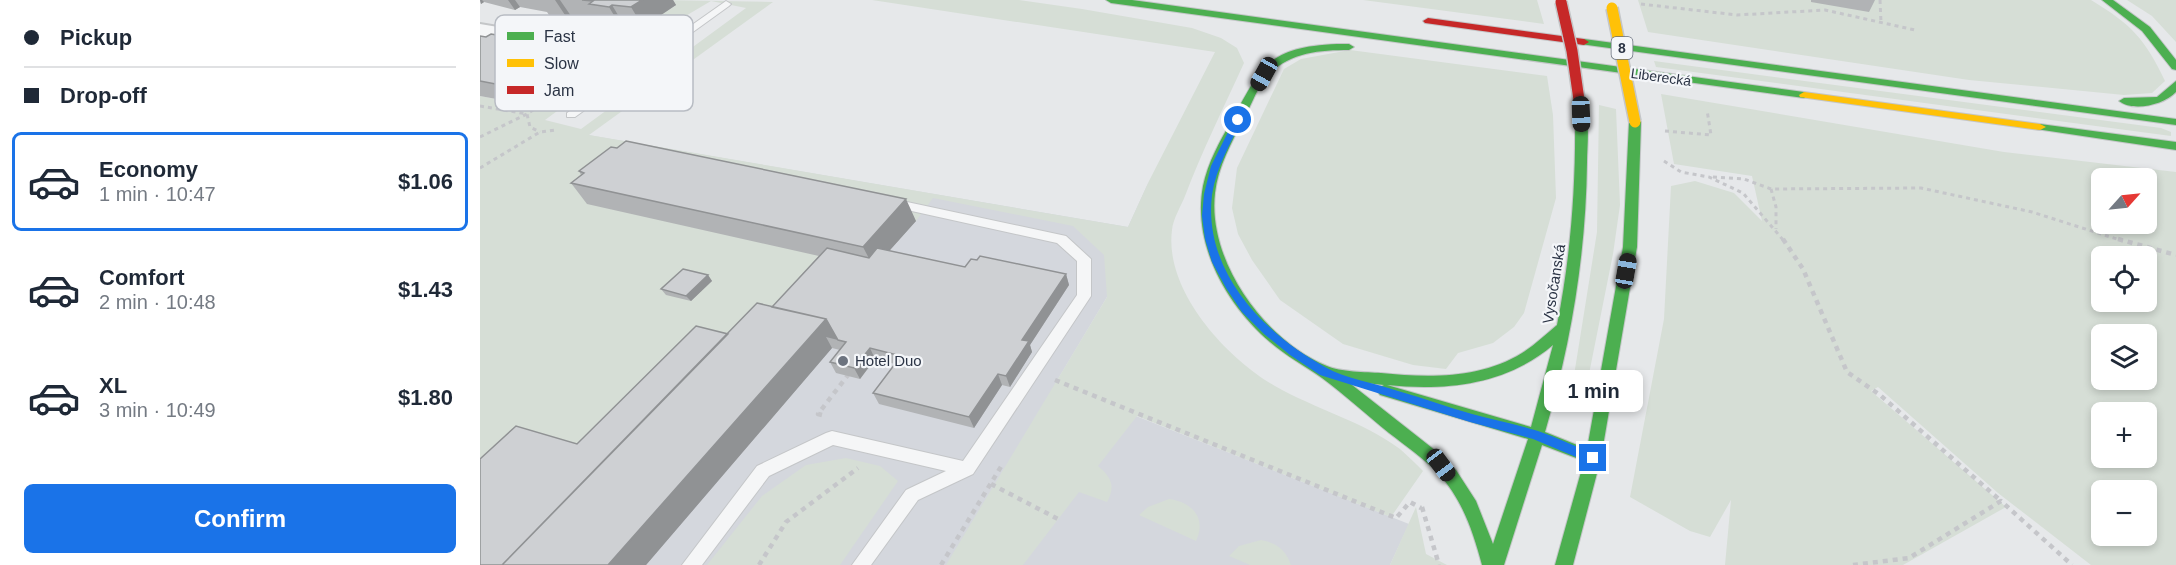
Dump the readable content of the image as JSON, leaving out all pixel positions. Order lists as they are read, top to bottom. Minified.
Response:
{"streets":{"main road":["8","Liberecká","Vysočanská"]},"places":["Hotel Duo"],"legend":["Fast","Slow","Jam"],"north":"top right","page":{"banner":["Pickup","Drop-off"],"list":[{"name":"Economy","note":"1 min · 10:47","value":"$1.06"},{"name":"Comfort","note":"2 min · 10:48","value":"$1.43"},{"name":"XL","note":"3 min · 10:49","value":"$1.80"}],"map_buttons":["+","−"],"bubble":"1 min","buttons":"Confirm"}}
